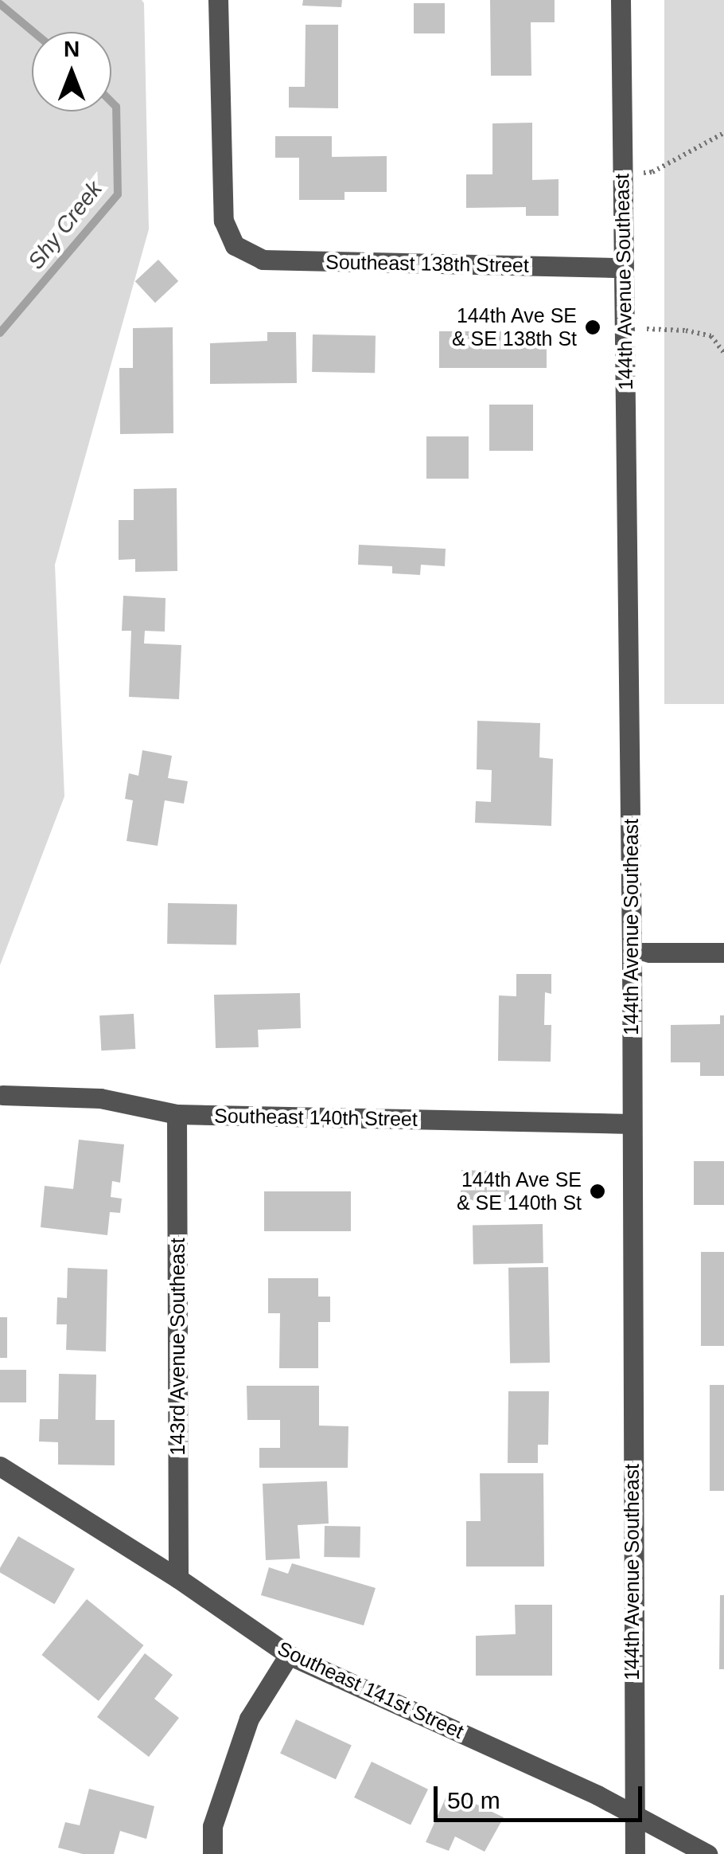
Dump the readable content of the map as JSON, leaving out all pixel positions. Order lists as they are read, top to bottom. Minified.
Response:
{"streets":{"street":["Southeast 138th Street","144th Avenue Southeast","Southeast 140th Street","143rd Avenue Southeast","Southeast 141st Street"]},"crossings":[["Southeast 138th Street","144th Avenue Southeast"],["144th Avenue Southeast","Southeast 140th Street"],["144th Avenue Southeast","Southeast 141st Street"],["Southeast 140th Street","143rd Avenue Southeast"],["143rd Avenue Southeast","Southeast 141st Street"]],"water":["Shy Creek"],"places":["144th Ave SE & SE 138th St","144th Ave SE & SE 140th St"],"scale_bar":"50 m","north":"top"}
